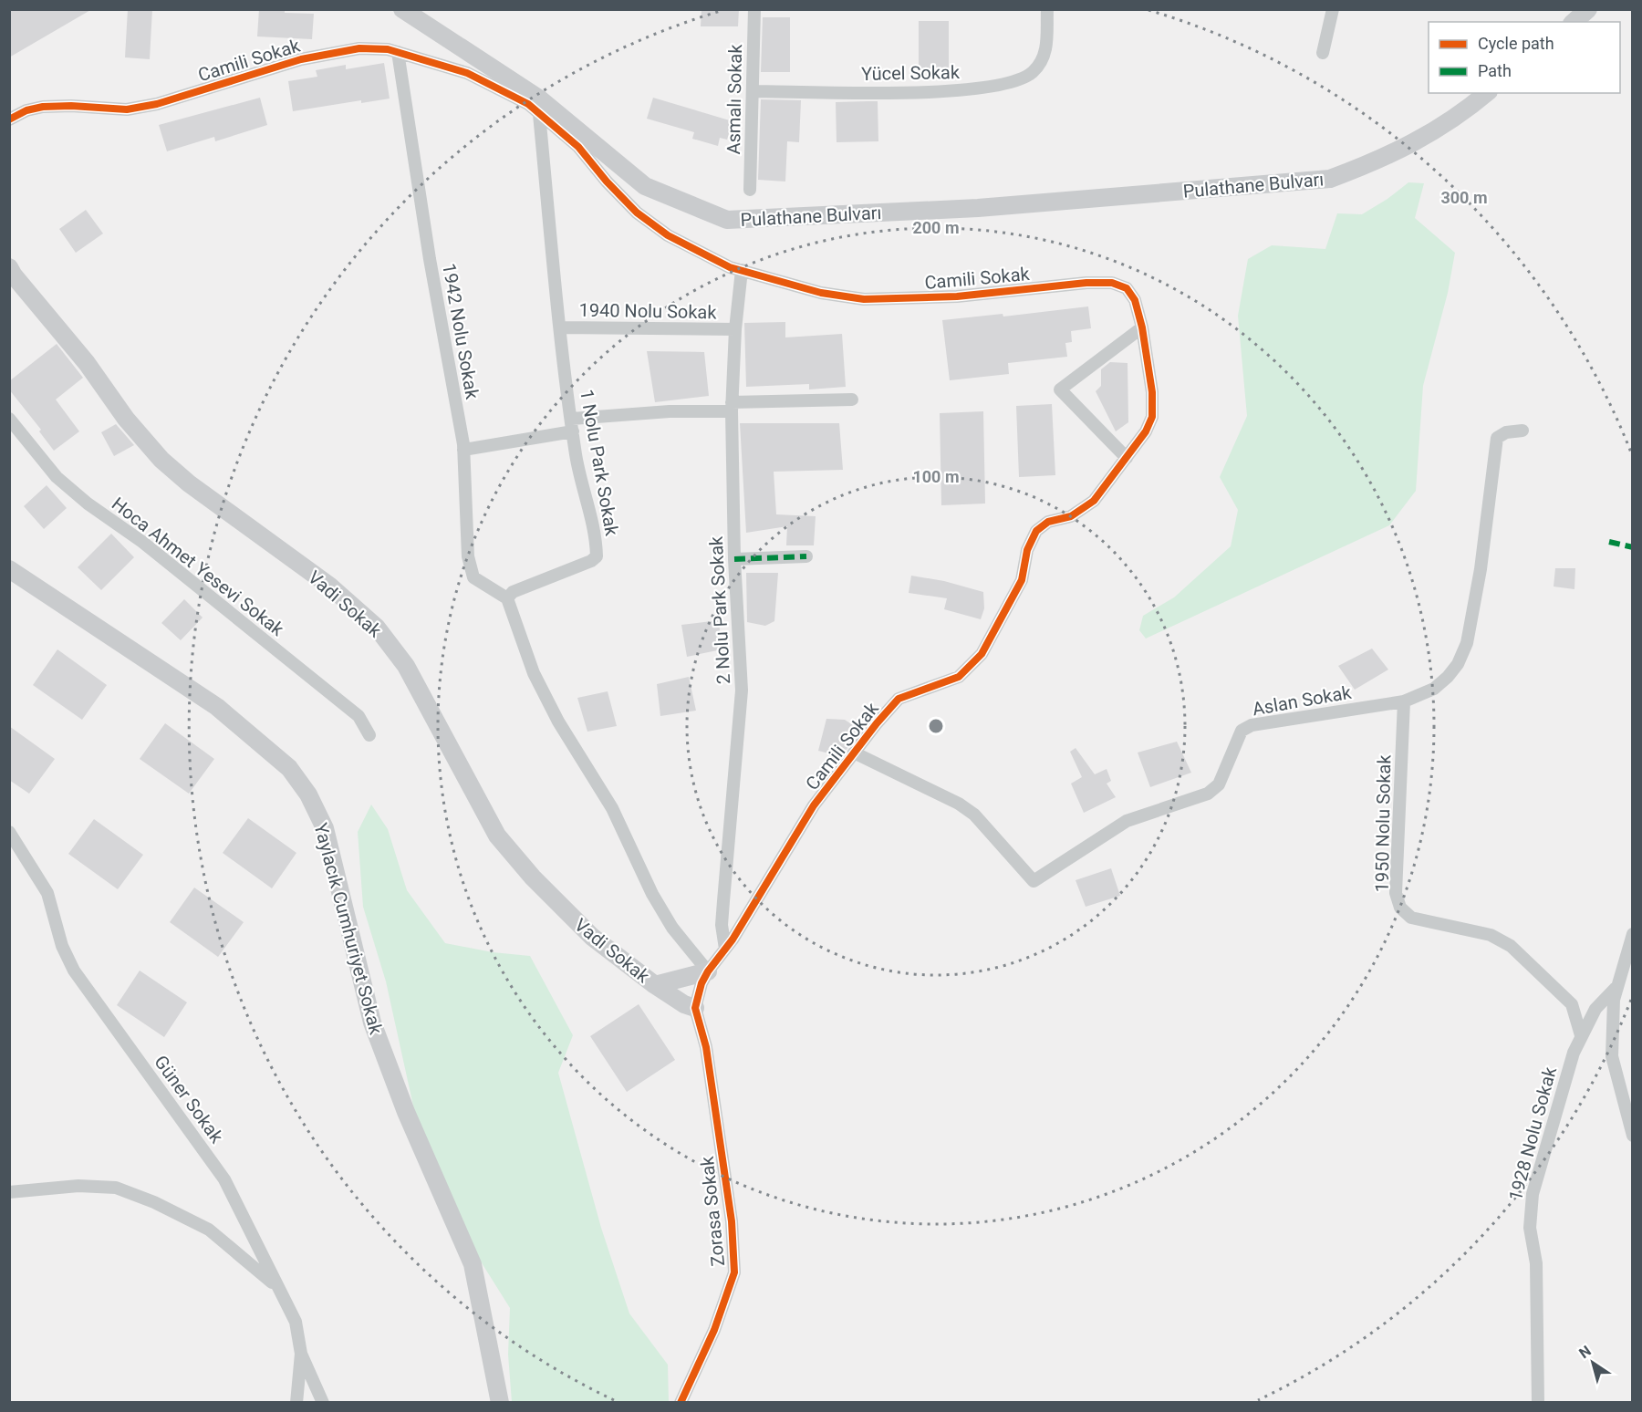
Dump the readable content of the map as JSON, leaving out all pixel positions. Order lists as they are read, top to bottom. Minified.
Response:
{"streets":{"street":["Camili Sokak","Yücel Sokak","Asmalı Sokak","Pulathane Bulvarı","1940 Nolu Sokak","1942 Nolu Sokak","1 Nolu Park Sokak","Hoca Ahmet Yesevi Sokak","Vadi Sokak","2 Nolu Park Sokak","Aslan Sokak","1950 Nolu Sokak","Yaylacık Cumhuriyet Sokak","Güner Sokak","1928 Nolu Sokak","Zorasa Sokak"]},"crossings":[["Camili Sokak","1942 Nolu Sokak"],["Camili Sokak","1 Nolu Park Sokak"],["Camili Sokak","Vadi Sokak"],["Camili Sokak","2 Nolu Park Sokak"],["Camili Sokak","Aslan Sokak"],["Camili Sokak","Zorasa Sokak"],["Yücel Sokak","Asmalı Sokak"],["1940 Nolu Sokak","1 Nolu Park Sokak"],["1940 Nolu Sokak","2 Nolu Park Sokak"],["1942 Nolu Sokak","1 Nolu Park Sokak"],["Vadi Sokak","Zorasa Sokak"],["Aslan Sokak","1950 Nolu Sokak"],["1950 Nolu Sokak","1928 Nolu Sokak"]],"legend":["Cycle path","Path"],"north":"top left","rings":["300 m","200 m","100 m"]}
